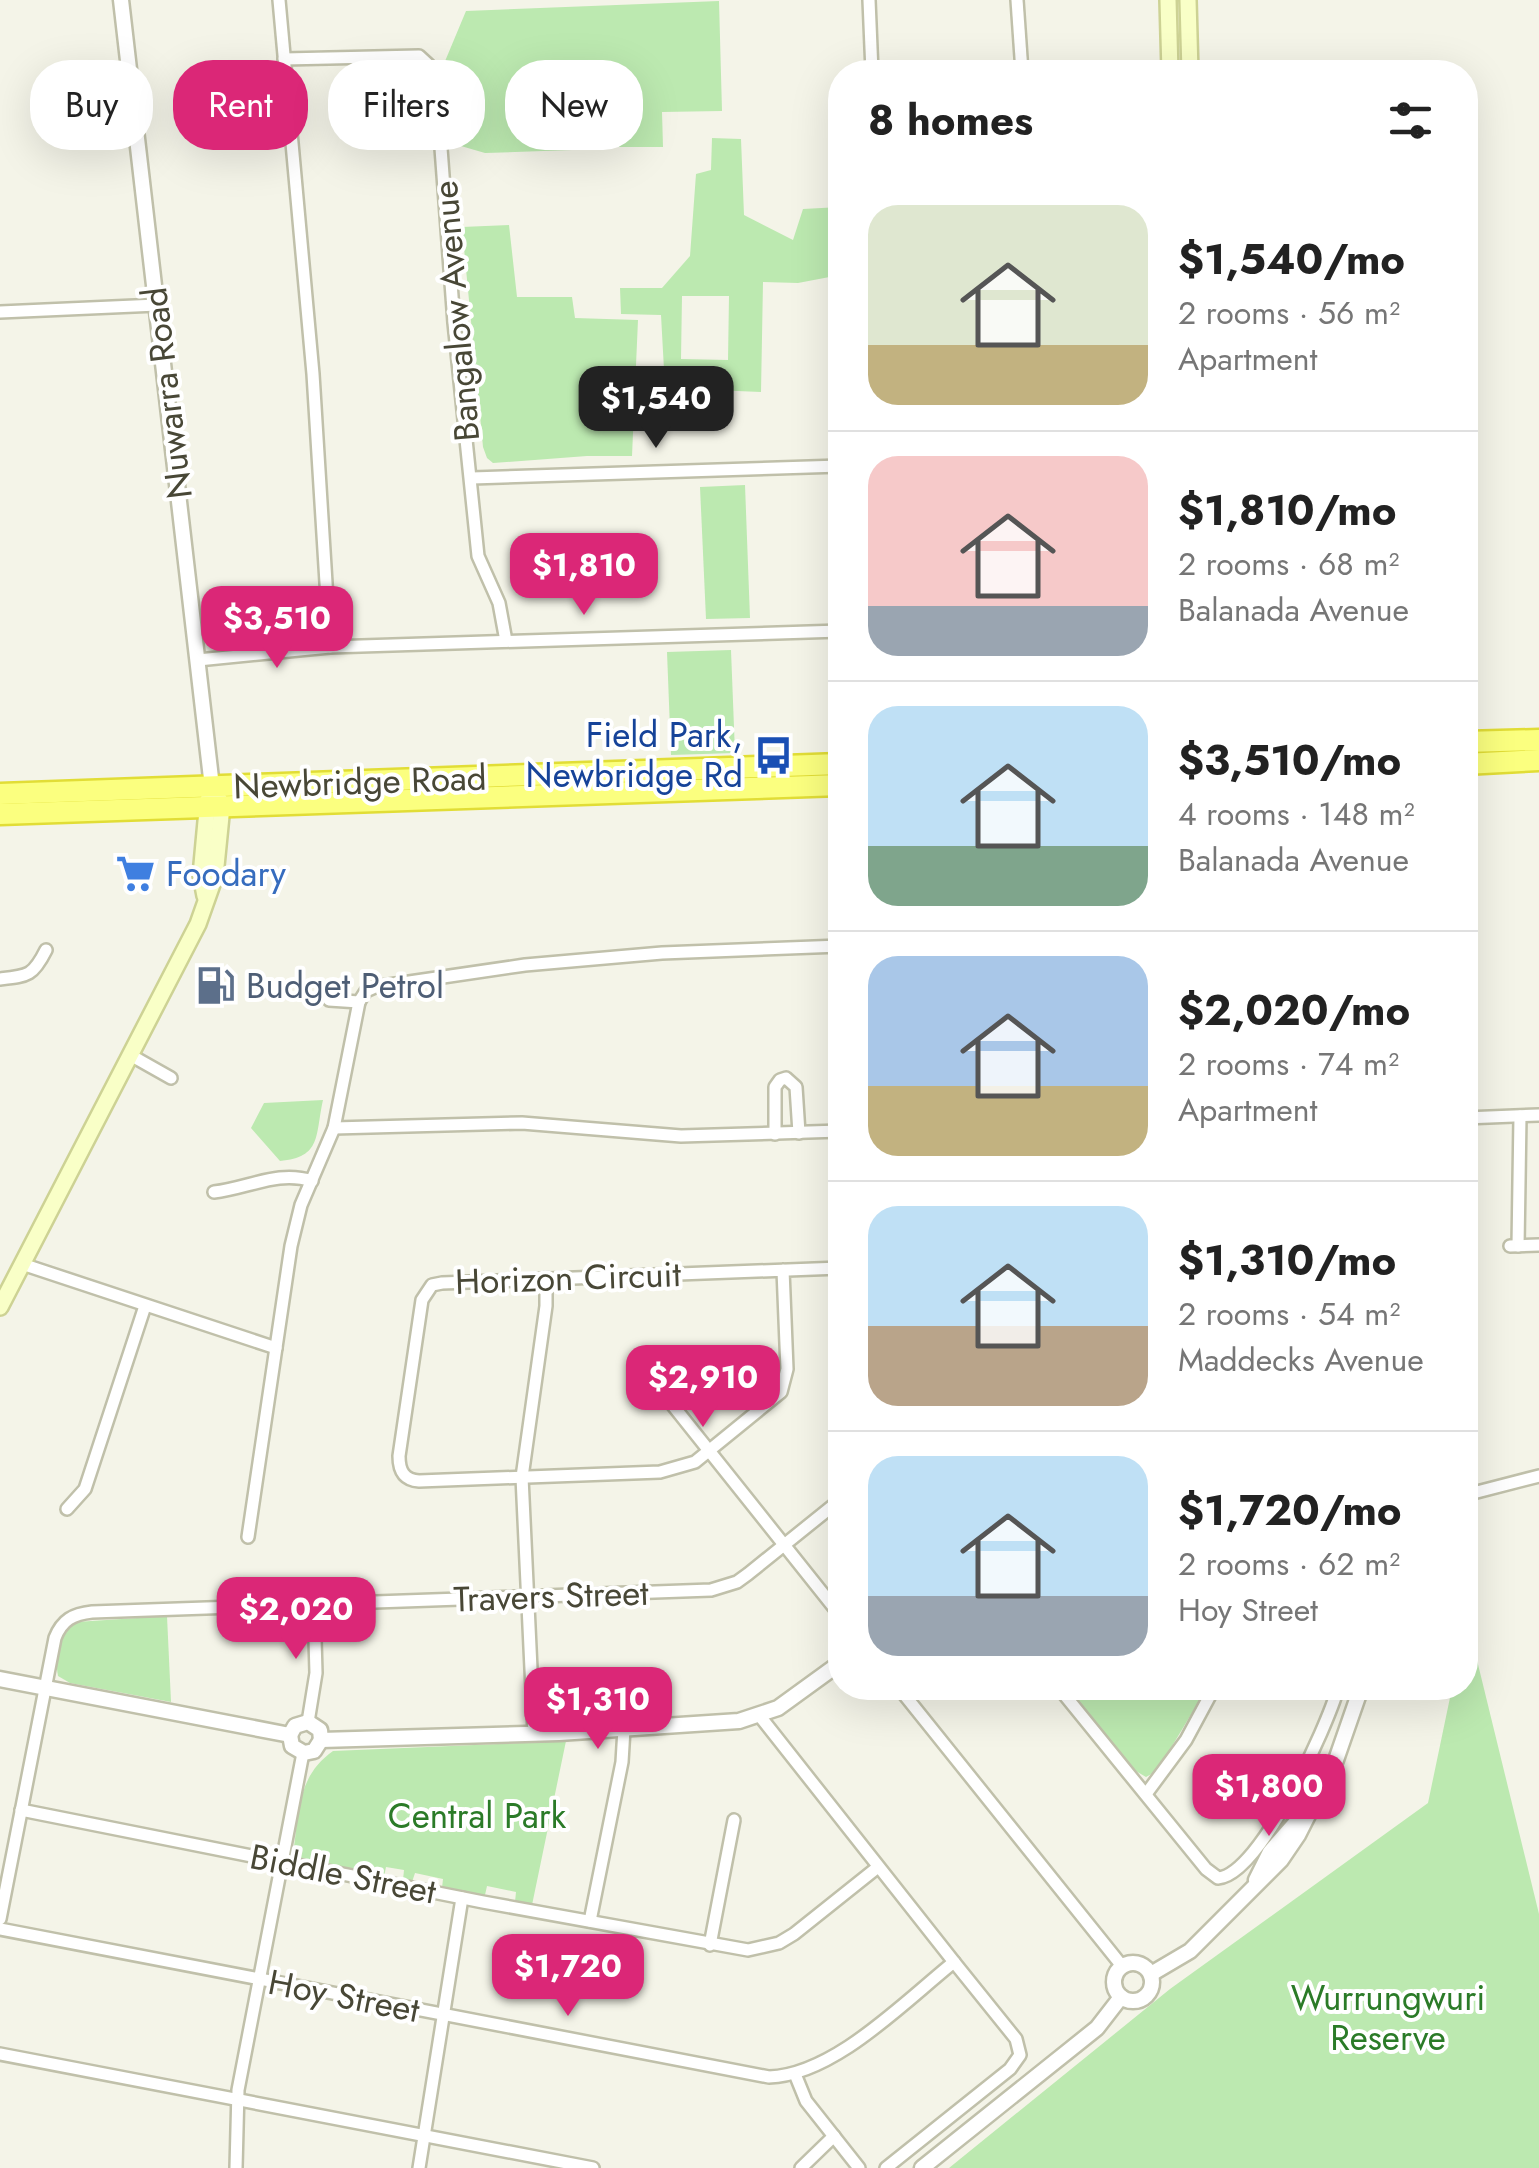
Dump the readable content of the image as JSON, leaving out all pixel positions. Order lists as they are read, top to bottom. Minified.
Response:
{"streets":{"highway":["Newbridge Road"],"main road":["Nuwarra Road"],"street":["Bangalow Avenue","Horizon Circuit","Travers Street","Biddle Street","Hoy Street"]},"crossings":[["Nuwarra Road","Newbridge Road"],["Travers Street","Biddle Street"]],"parks":["Central Park","Wurrungwuri Reserve"],"places":{"bus stop":["Field Park, Newbridge Rd"],"supermarket":["Foodary"],"fuel station":["Budget Petrol"]},"page":{"chip":["Buy","Rent","Filters","New"],"heading":"8 homes","list":[{"name":"$1,540/mo","note":"2 rooms · 56 m² · Apartment"},{"name":"$1,810/mo","note":"2 rooms · 68 m² · Balanada Avenue"},{"name":"$3,510/mo","note":"4 rooms · 148 m² · Balanada Avenue"},{"name":"$2,020/mo","note":"2 rooms · 74 m² · Apartment"},{"name":"$1,310/mo","note":"2 rooms · 54 m² · Maddecks Avenue"},{"name":"$1,720/mo","note":"2 rooms · 62 m² · Hoy Street"}],"price":["$1,540","$1,810","$3,510","$2,910","$2,020","$1,310","$1,800","$1,720"]}}
